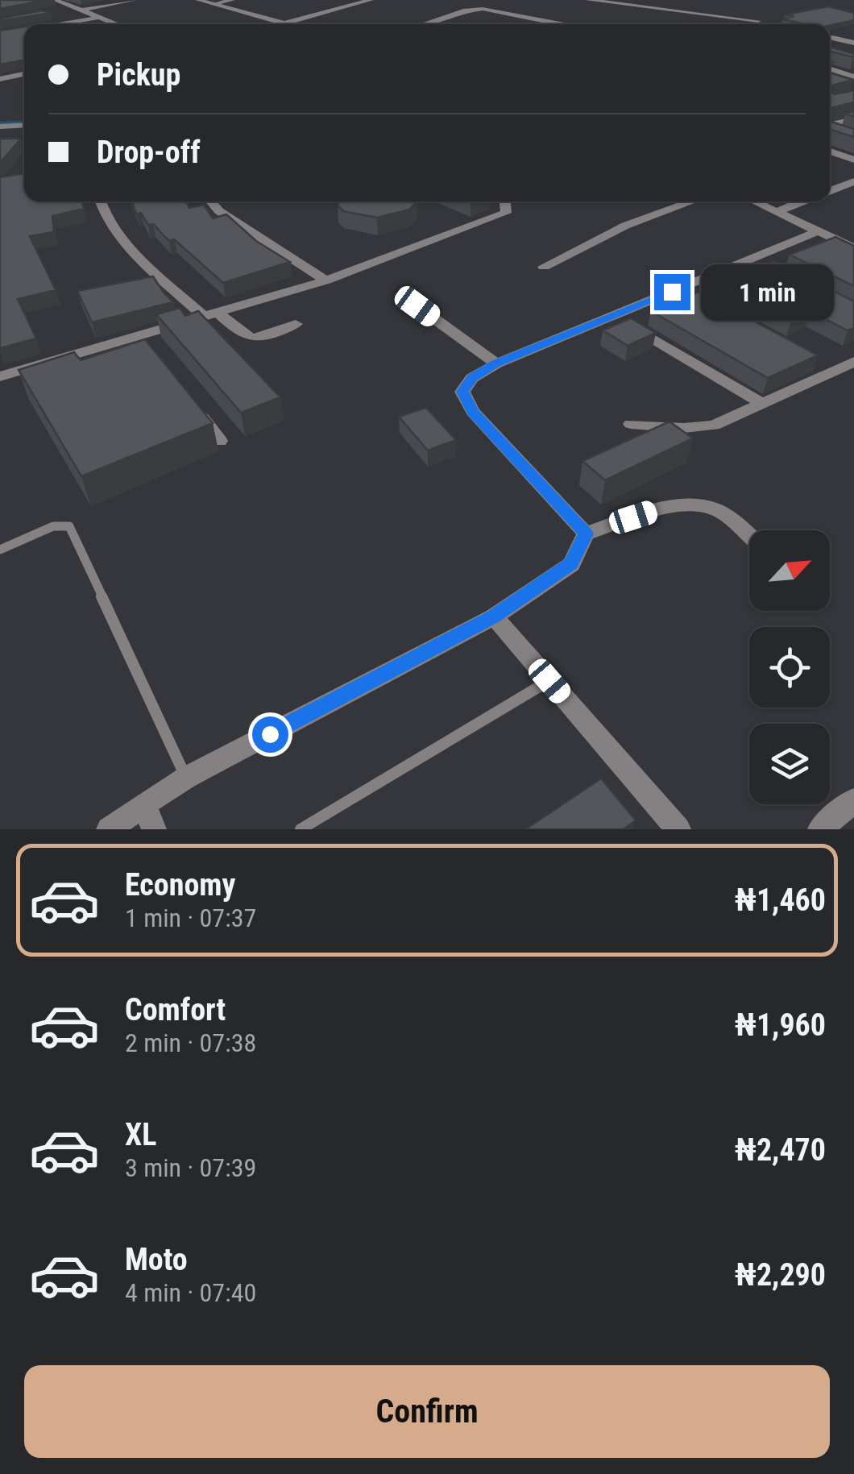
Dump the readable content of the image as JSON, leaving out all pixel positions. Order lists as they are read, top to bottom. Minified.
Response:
{"north":"top right","page":{"banner":["Pickup","Drop-off"],"bubble":"1 min","list":[{"name":"Economy","note":"1 min · 07:37","value":"₦1,460"},{"name":"Comfort","note":"2 min · 07:38","value":"₦1,960"},{"name":"XL","note":"3 min · 07:39","value":"₦2,470"},{"name":"Moto","note":"4 min · 07:40","value":"₦2,290"}],"buttons":"Confirm"}}
